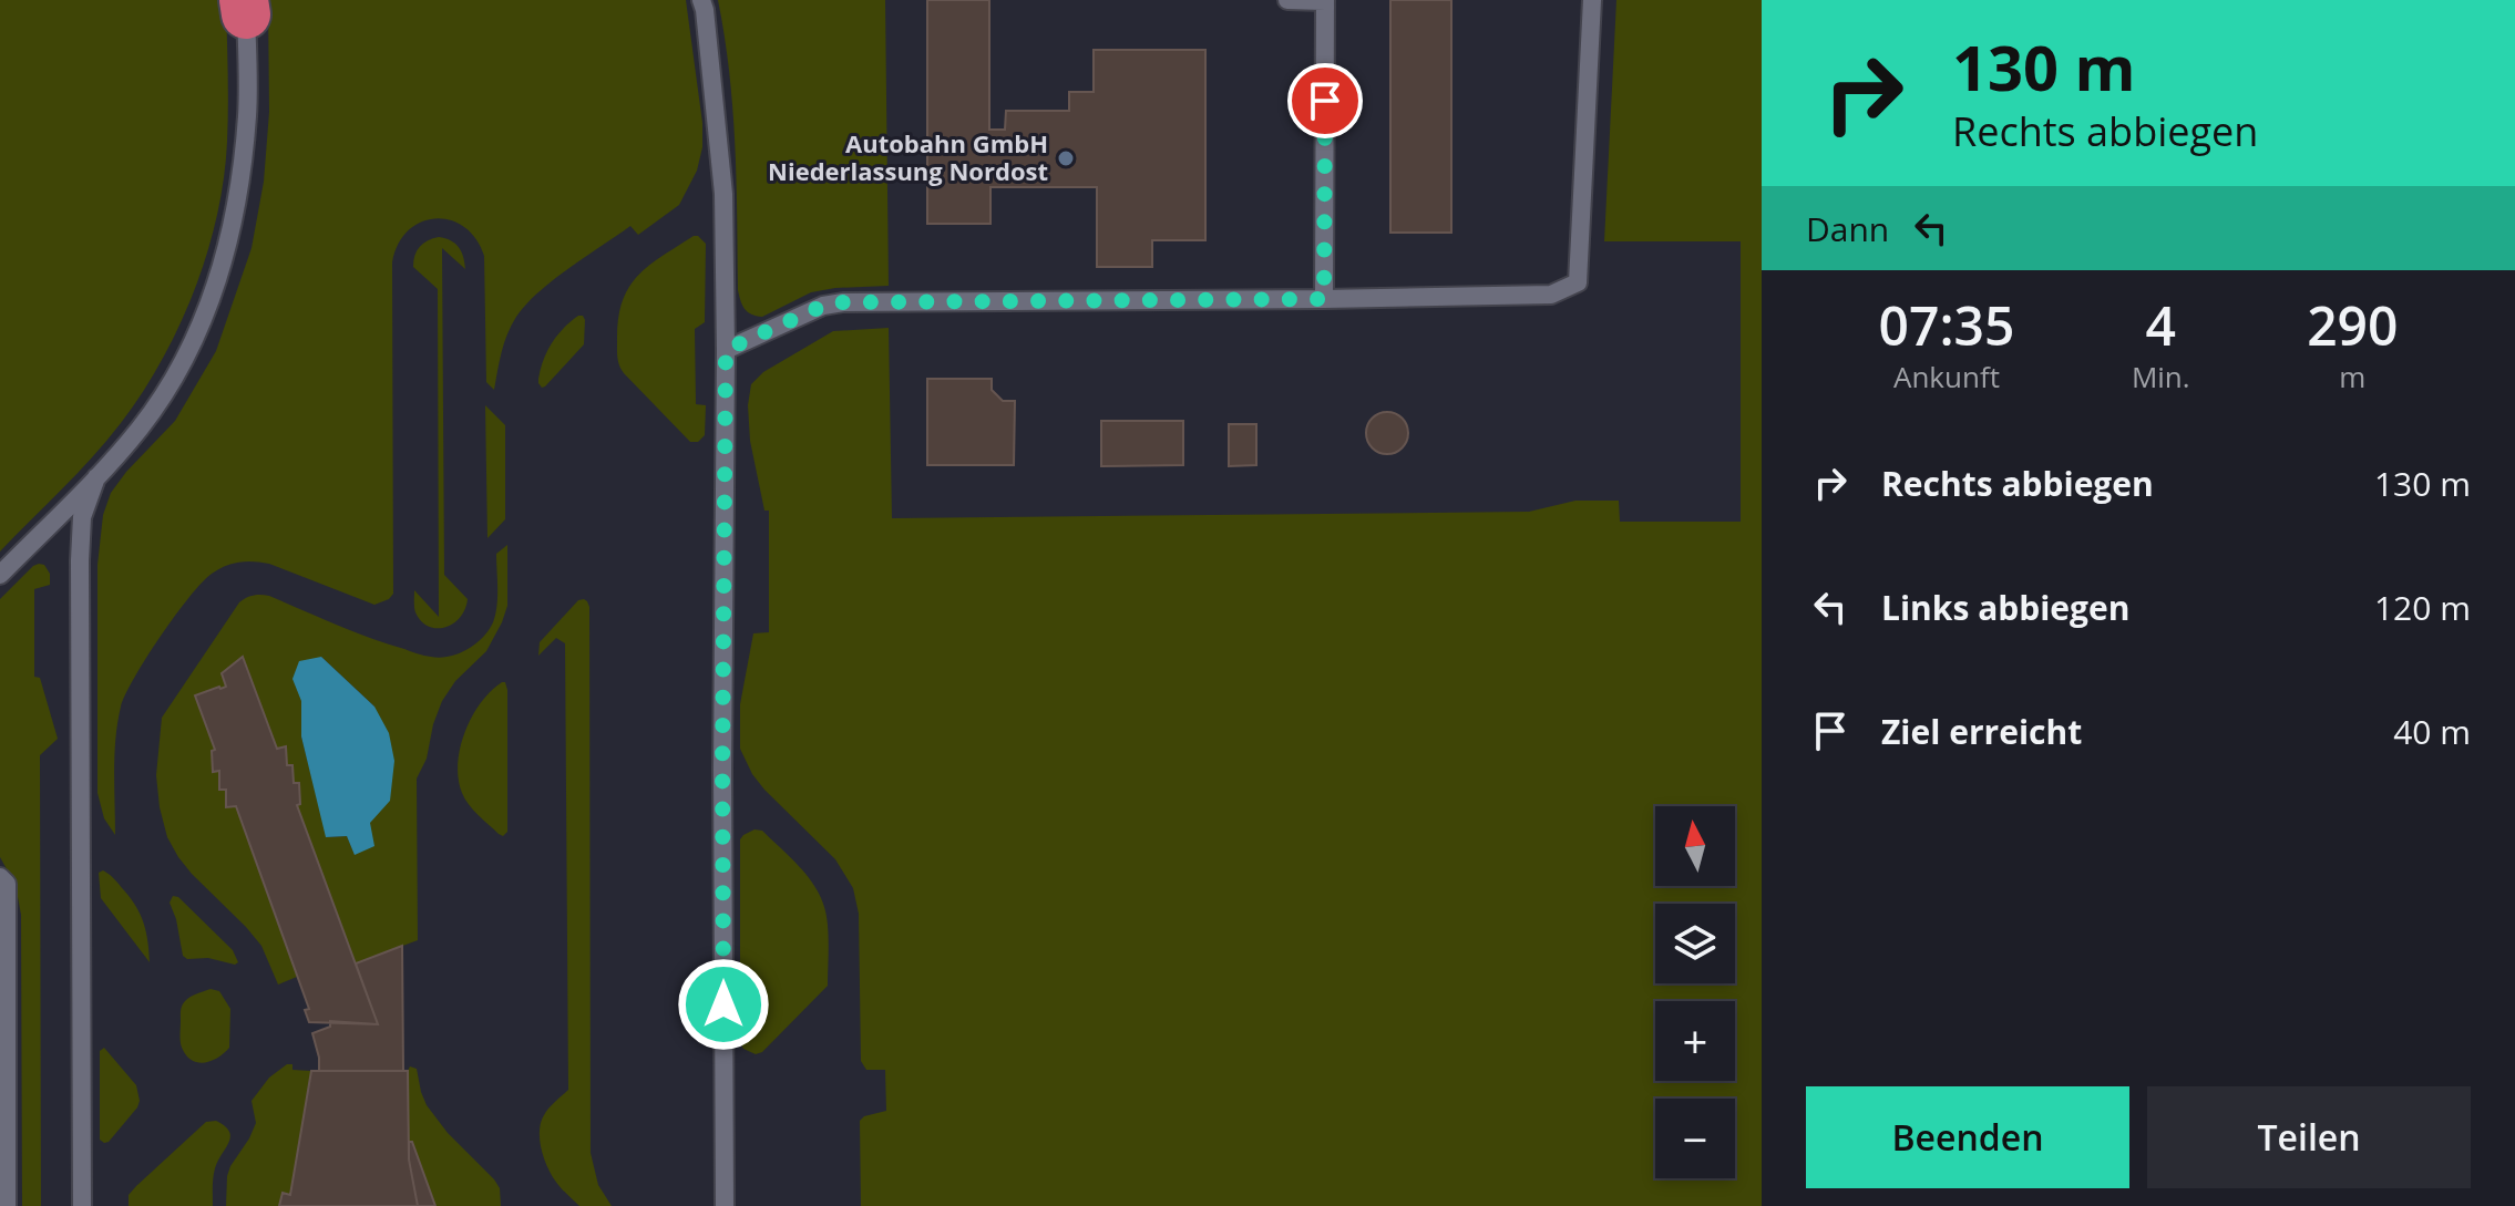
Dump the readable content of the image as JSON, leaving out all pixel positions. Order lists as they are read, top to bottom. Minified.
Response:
{"places":["Autobahn GmbH Niederlassung Nordost"],"north":"top","page":{"turn":["130 m","Rechts abbiegen"],"then":"Dann","eta":["07:35","Ankunft","4","Min.","290","m"],"list":[{"name":"Rechts abbiegen","value":"130 m"},{"name":"Links abbiegen","value":"120 m"},{"name":"Ziel erreicht","value":"40 m"}],"map_buttons":["+","−"],"buttons":["Beenden","Teilen"]}}
